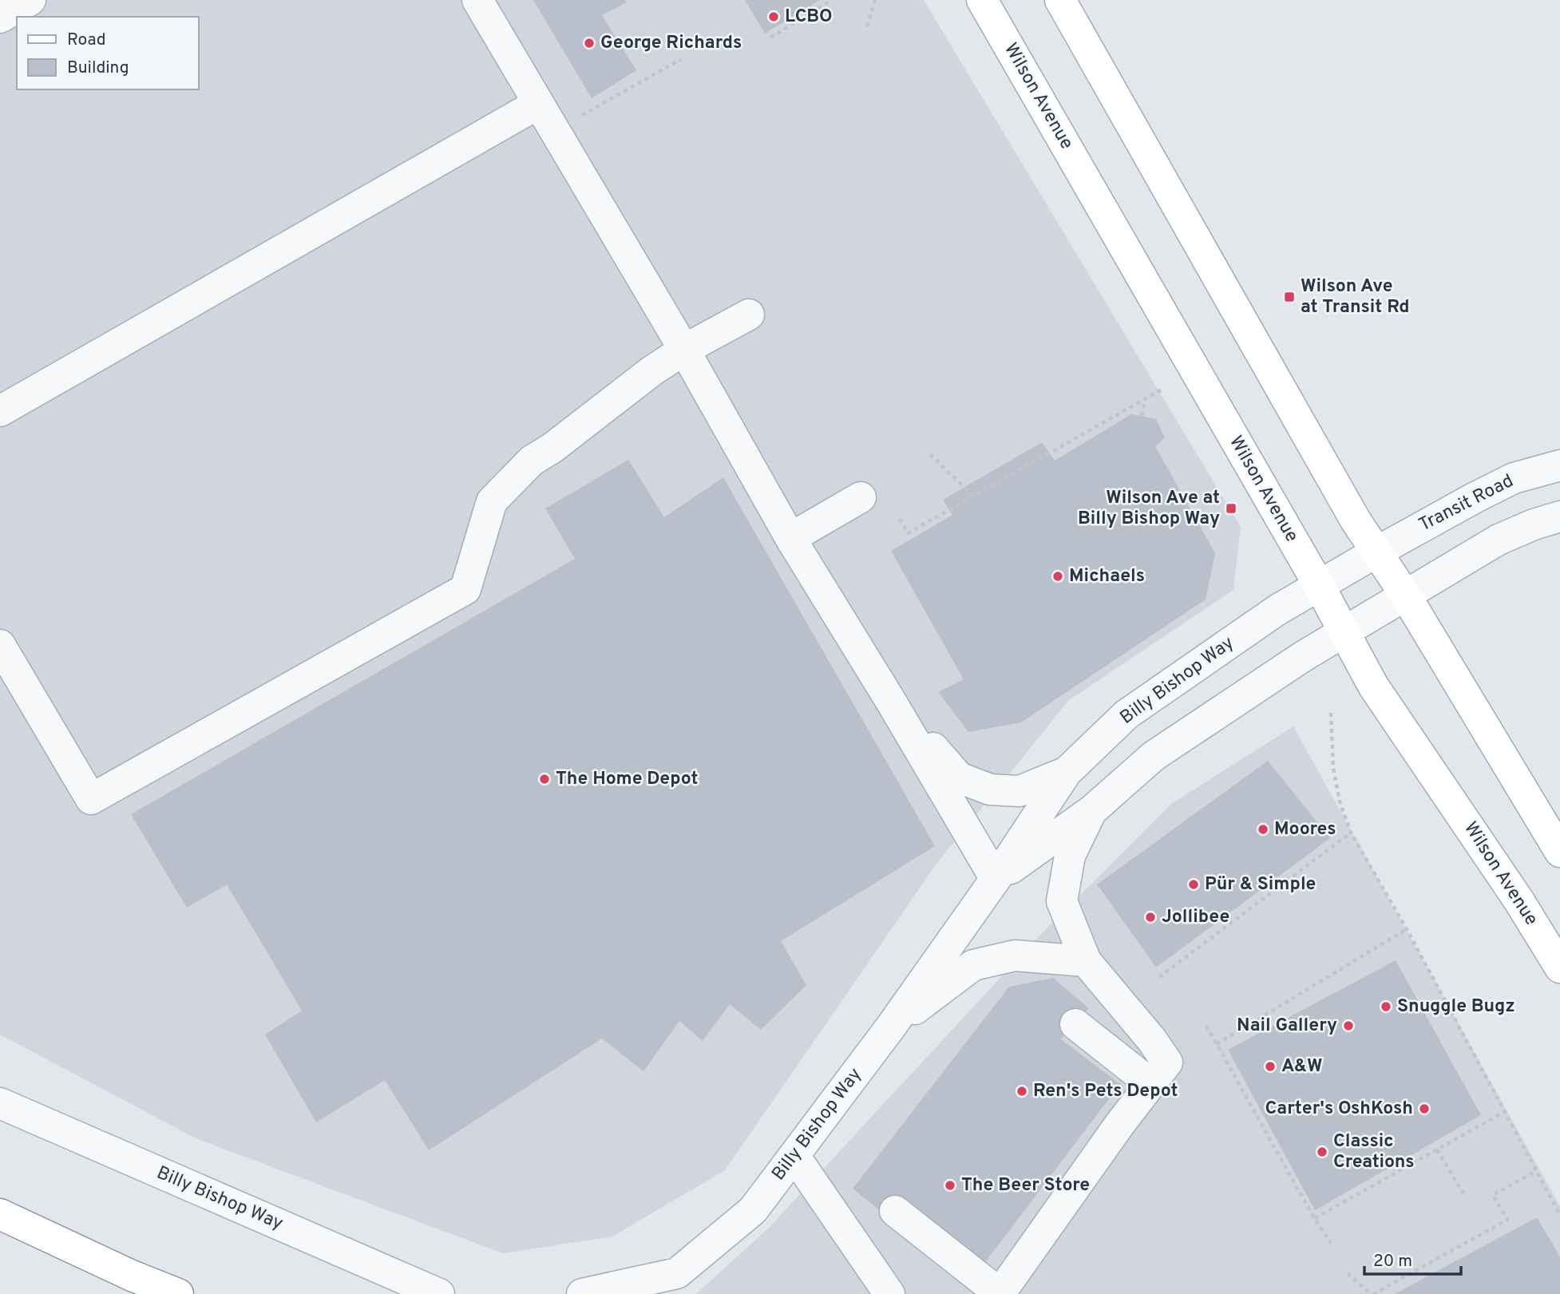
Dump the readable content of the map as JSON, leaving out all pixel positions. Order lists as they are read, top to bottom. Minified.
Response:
{"streets":{"main road":["Wilson Avenue"],"street":["Transit Road","Billy Bishop Way"]},"crossings":[["Wilson Avenue","Billy Bishop Way"],["Transit Road","Billy Bishop Way"]],"places":{"other":["LCBO","George Richards","Michaels","The Home Depot","Moores","Pür & Simple","Jollibee","Snuggle Bugz","Nail Gallery","A&W","Ren's Pets Depot","Carter's OshKosh","Classic Creations","The Beer Store"],"transit":["Wilson Ave at Transit Rd","Wilson Ave at Billy Bishop Way"]},"legend":["Road","Building"],"scale_bar":"20 m"}
